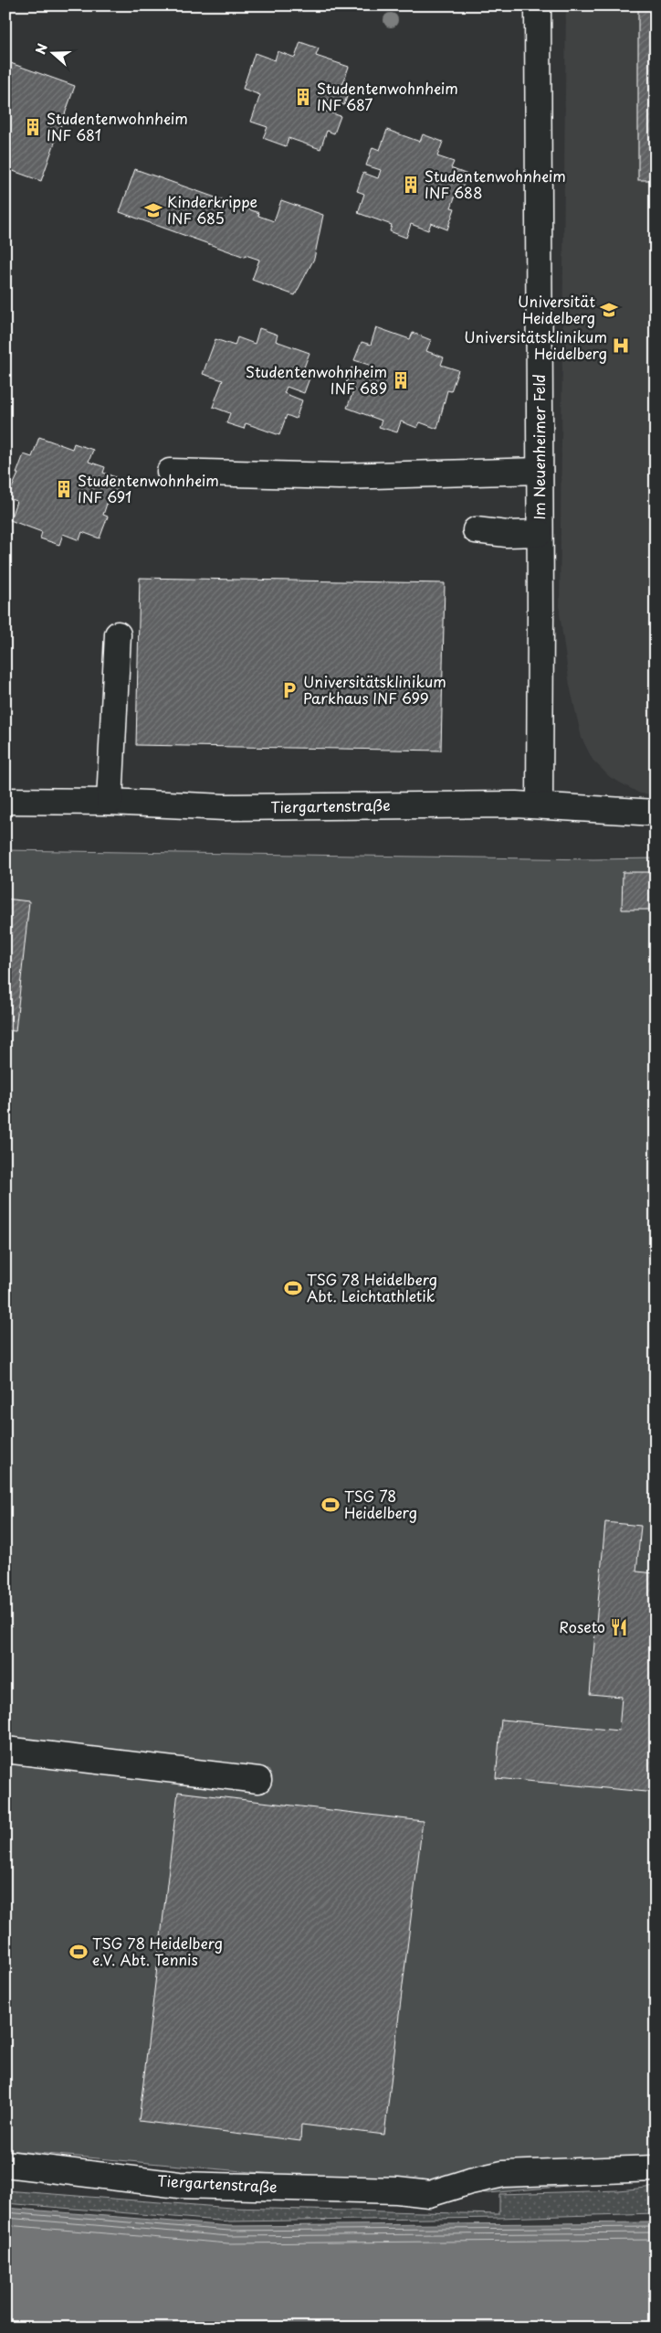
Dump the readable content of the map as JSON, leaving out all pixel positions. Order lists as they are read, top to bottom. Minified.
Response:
{"streets":{"street":["Im Neuenheimer Feld","Tiergartenstraße"]},"crossings":[["Im Neuenheimer Feld","Tiergartenstraße"]],"places":{"building":["Studentenwohnheim INF 687","Studentenwohnheim INF 681","Studentenwohnheim INF 688","Studentenwohnheim INF 689","Studentenwohnheim INF 691"],"school or university":["Kinderkrippe INF 685","Universität Heidelberg"],"hospital":["Universitätsklinikum Heidelberg"],"parking":["Universitätsklinikum Parkhaus INF 699"],"sports":["TSG 78 Heidelberg Abt. Leichtathletik","TSG 78 Heidelberg","TSG 78 Heidelberg e.V. Abt. Tennis"],"restaurant":["Roseto"]},"north":"left"}
